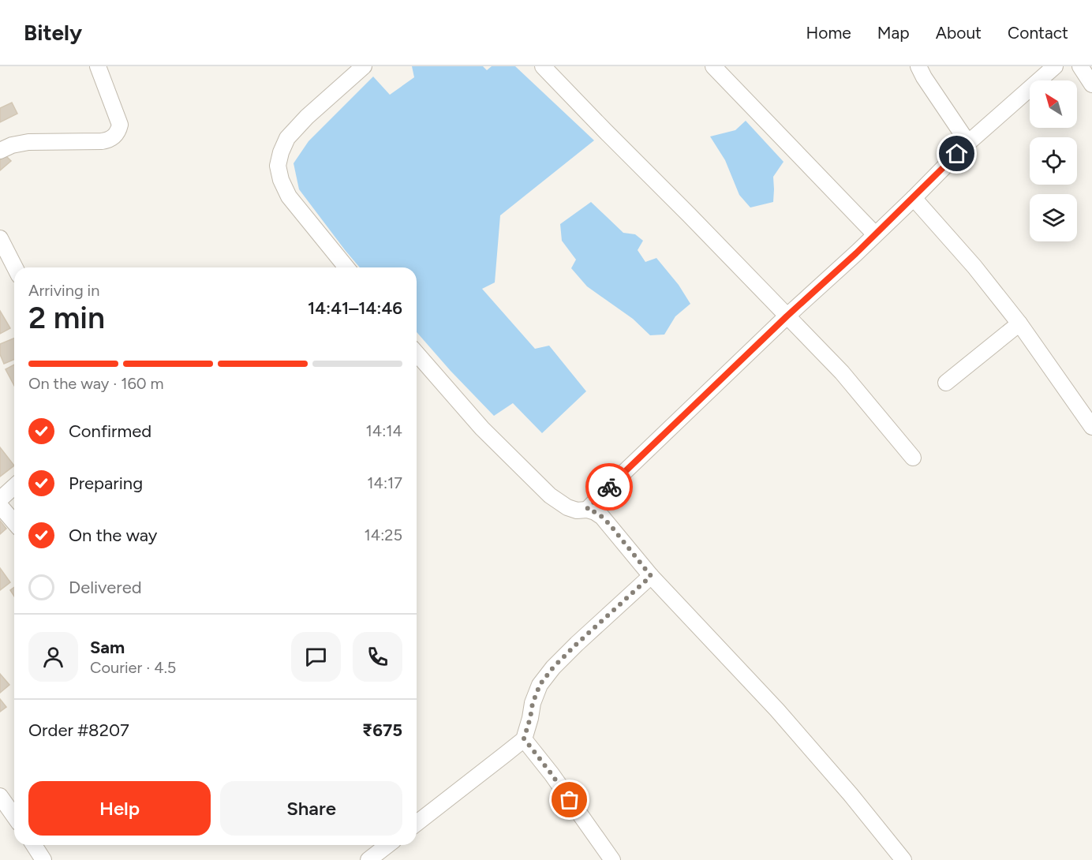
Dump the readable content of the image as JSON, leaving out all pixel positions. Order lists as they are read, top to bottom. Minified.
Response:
{"north":"top left","page":{"header":"Bitely","nav":["Home","Map","About","Contact"],"heading":["2 min","Arriving in","14:41–14:46"],"panel":["Sam","Courier · 4.5","Order #8207","₹675"],"bar":"On the way · 160 m","list":[["Confirmed","14:14"],["Preparing","14:17"],["On the way","14:25"],"Delivered"],"buttons":["Help","Share"]}}
